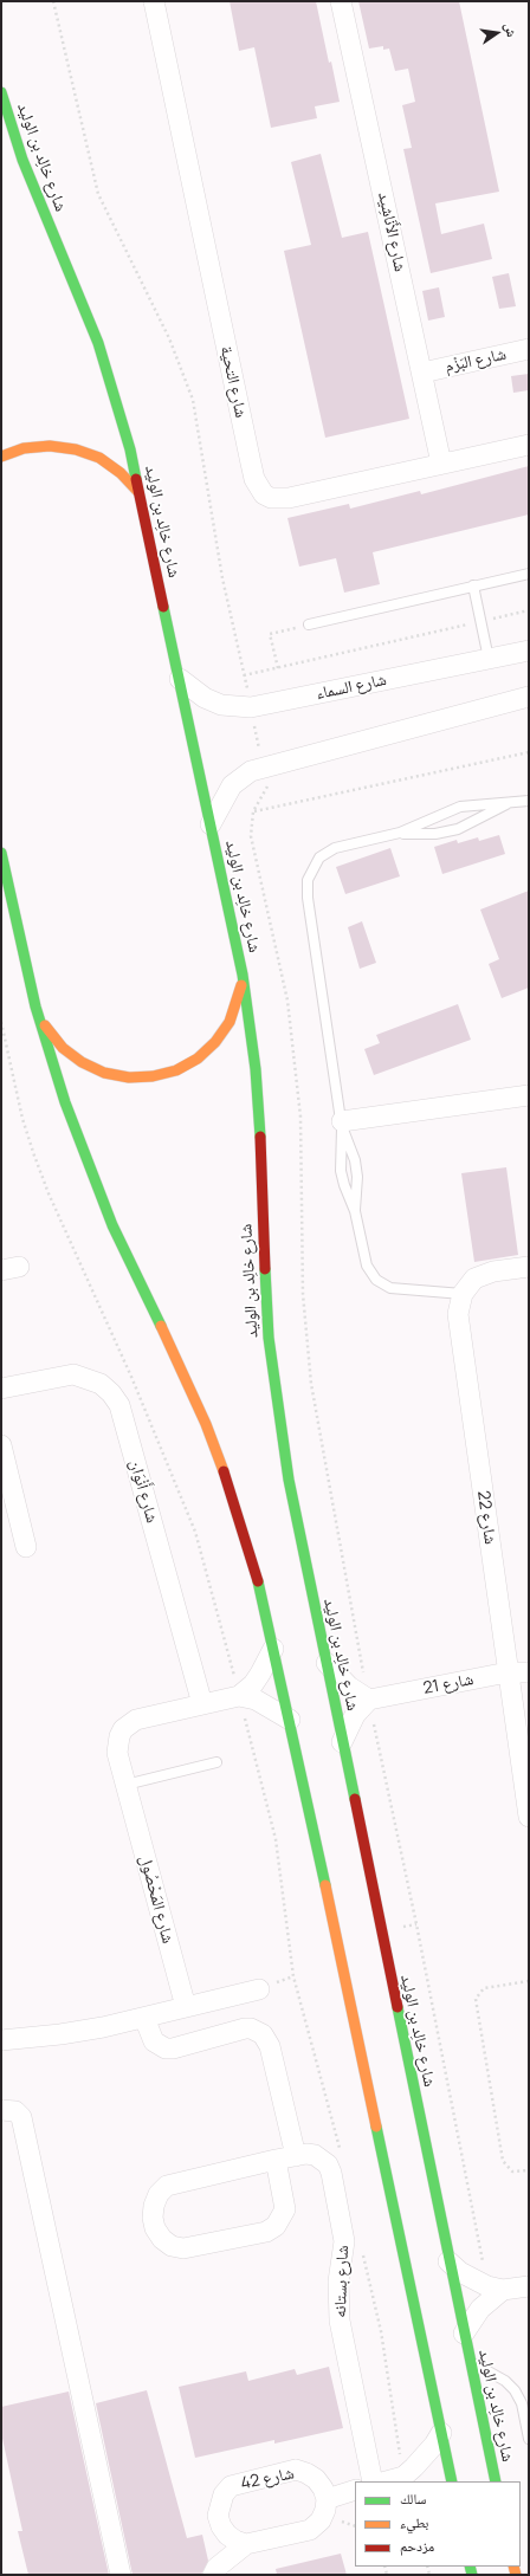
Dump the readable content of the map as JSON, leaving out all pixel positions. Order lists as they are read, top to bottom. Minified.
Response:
{"streets":{"street":["شارع خالِد بن الوليد","شارع الأَنَاشِيد","شارع البَزْم","شارع التحية","شارع السماء","شارع أَنْوَان","شارع 22","شارع 21","شارع المَحْصُول","شارع بستانه","شارع 42"]},"crossings":[["شارع خالِد بن الوليد","شارع السماء"],["شارع الأَنَاشِيد","شارع البَزْم"],["شارع الأَنَاشِيد","شارع التحية"],["شارع أَنْوَان","شارع المَحْصُول"],["شارع 22","شارع 21"]],"legend":["سالك","بطيء","مزدحم"],"north":"right"}
